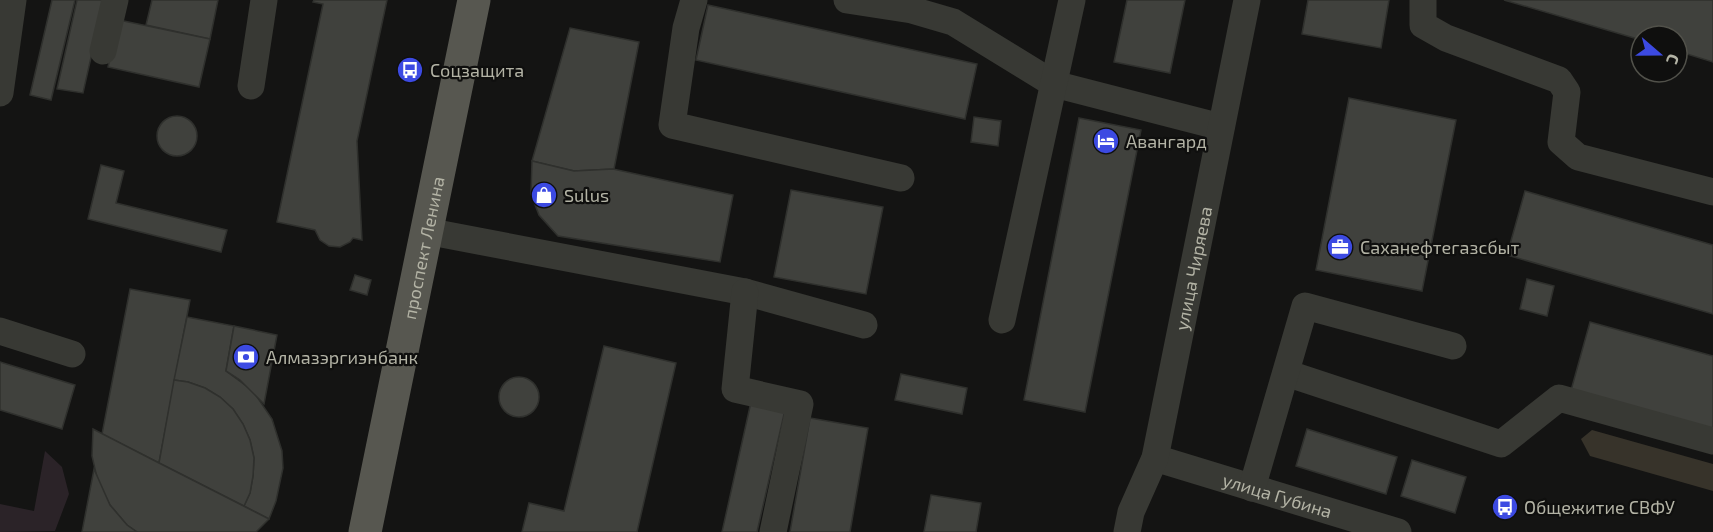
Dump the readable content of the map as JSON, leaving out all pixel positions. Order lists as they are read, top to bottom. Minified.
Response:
{"streets":{"main road":["проспект Ленина"],"street":["улица Чиряева","улица Губина"]},"crossings":[["улица Чиряева","улица Губина"]],"places":{"bus stop":["Соцзащита","Общежитие СВФУ"],"hotel":["Авангард"],"shop":["Sulus"],"office":["Саханефтегазсбыт"],"bank":["Алмазэргиэнбанк"]},"north":"right"}
